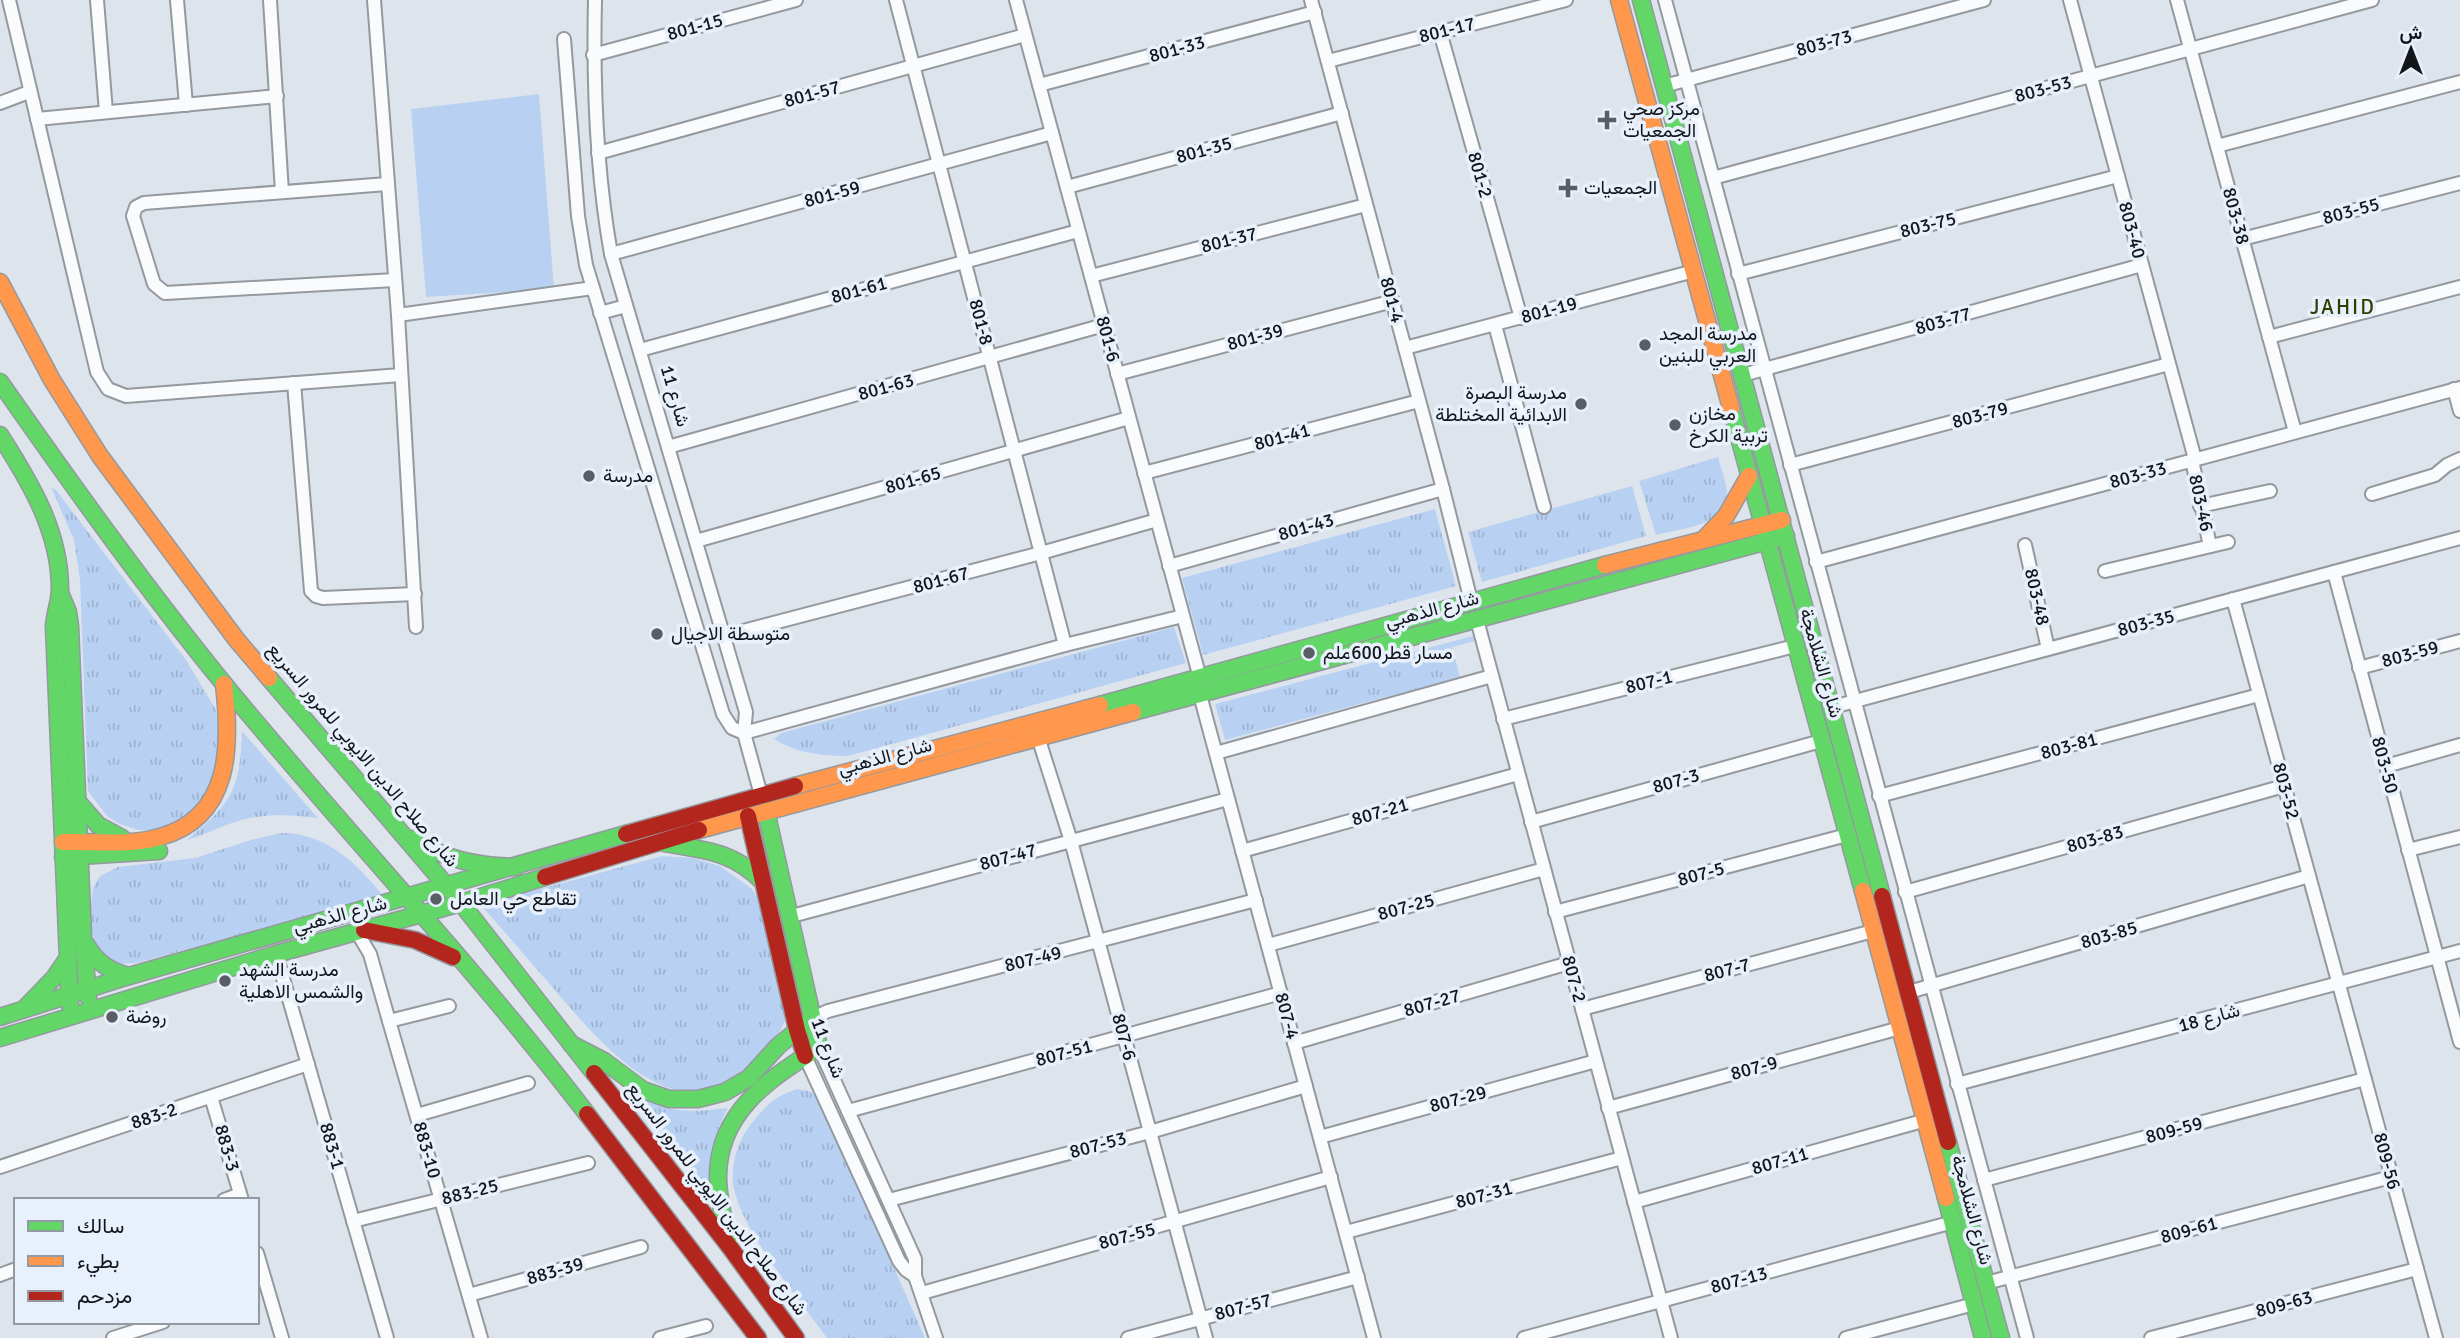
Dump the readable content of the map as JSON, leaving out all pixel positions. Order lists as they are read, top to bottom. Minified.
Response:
{"streets":{"street":["801-15","801-17","803-73","801-33","803-53","801-57","801-35","801-2","801-59","803-55","803-38","803-75","803-40","801-37","801-61","801-4","801-19","803-77","801-8","801-39","801-6","801-63","شارع 11","803-79","801-41","803-33","801-65","803-46","801-43","801-67","803-48","شارع الذهبي","803-35","803-59","شارع الشلامجة","807-1","803-81","شارع صلاح الدين الايوبي للمرور السريع","803-50","807-3","803-52","807-21","803-83","807-47","807-5","807-25","803-85","807-49","807-7","807-2","807-27","807-4","شارع 18","807-6","807-51","807-9","807-29","883-2","809-59","807-53","883-1","883-3","883-10","807-11","809-56","883-25","807-31","809-61","807-55","883-39","807-13","809-63","807-57"]},"crossings":[["801-15","شارع 11"],["801-17","801-2"],["801-17","801-4"],["803-73","شارع الشلامجة"],["801-33","801-4"],["801-33","801-6"],["803-53","803-38"],["803-53","803-40"],["801-57","801-8"],["801-57","801-6"],["801-57","شارع 11"],["801-35","801-4"],["801-35","801-6"],["801-2","801-19"],["801-59","801-8"],["801-59","801-6"],["801-59","شارع 11"],["803-55","803-38"],["803-38","803-33"],["803-75","803-40"],["803-40","803-77"],["803-40","803-79"],["803-40","803-33"],["803-40","803-46"],["801-37","801-4"],["801-37","801-6"],["801-61","801-8"],["801-61","801-6"],["801-61","شارع 11"],["801-4","801-19"],["801-4","801-39"],["801-4","801-41"],["801-4","801-43"],["801-4","شارع الذهبي"],["801-19","شارع الشلامجة"],["803-77","شارع الشلامجة"],["801-8","801-63"],["801-8","801-65"],["801-8","801-67"],["801-39","801-6"],["801-6","801-63"],["801-6","801-41"],["801-6","801-65"],["801-6","801-43"],["801-6","801-67"],["801-6","شارع الذهبي"],["801-63","شارع 11"],["شارع 11","801-65"],["شارع 11","801-67"],["شارع 11","شارع الذهبي"],["شارع 11","807-47"],["شارع 11","807-49"],["شارع 11","807-51"],["شارع 11","807-53"],["شارع 11","807-55"],["803-33","803-46"],["803-48","803-35"],["شارع الذهبي","شارع الشلامجة"],["شارع الذهبي","شارع صلاح الدين الايوبي للمرور السريع"],["شارع الذهبي","807-2"],["شارع الذهبي","807-4"],["شارع الذهبي","807-6"],["شارع الذهبي","883-1"],["شارع الذهبي","883-10"],["803-35","شارع الشلامجة"],["803-35","803-50"],["803-35","803-52"],["803-59","803-50"],["شارع الشلامجة","807-1"],["شارع الشلامجة","807-3"],["شارع الشلامجة","807-5"],["شارع الشلامجة","803-85"],["شارع الشلامجة","807-7"],["شارع الشلامجة","807-9"],["شارع الشلامجة","807-11"],["شارع الشلامجة","809-61"],["شارع الشلامجة","807-13"],["807-1","807-2"],["803-81","803-52"],["803-50","شارع 18"],["807-3","807-2"],["803-52","803-83"],["803-52","803-85"],["803-52","شارع 18"],["803-52","809-56"],["807-21","807-2"],["807-21","807-4"],["807-47","807-4"],["807-47","807-6"],["807-5","807-2"],["807-25","807-2"],["807-25","807-4"],["807-49","807-4"],["807-49","807-6"],["807-7","807-2"],["807-2","807-27"],["807-2","807-9"],["807-2","807-29"],["807-2","807-11"],["807-2","807-31"],["807-2","807-13"],["807-27","807-4"],["807-4","807-51"],["807-4","807-29"],["807-4","807-53"],["807-4","807-31"],["807-4","807-55"],["807-4","807-57"],["شارع 18","809-56"],["807-6","807-51"],["807-6","807-53"],["807-6","807-55"],["807-6","807-57"],["883-2","883-1"],["883-2","883-3"],["809-59","809-56"],["883-1","883-25"],["883-10","883-25"],["883-10","883-39"],["809-56","809-61"],["809-56","809-63"]],"districts":["JAHID"],"places":{"health":["مركز صحي الجمعيات","الجمعيات"],"other":["مدرسة المجد العربي للبنين","مدرسة البصرة الابدائية المختلطة","مخازن تربية الكرخ","مدرسة","متوسطة الاجيال","مسار قطر600ملم","تقاطع حي العامل","مدرسة الشهد والشمس الاهلية","روضة"]},"legend":["سالك","بطيء","مزدحم"],"north":"top"}
